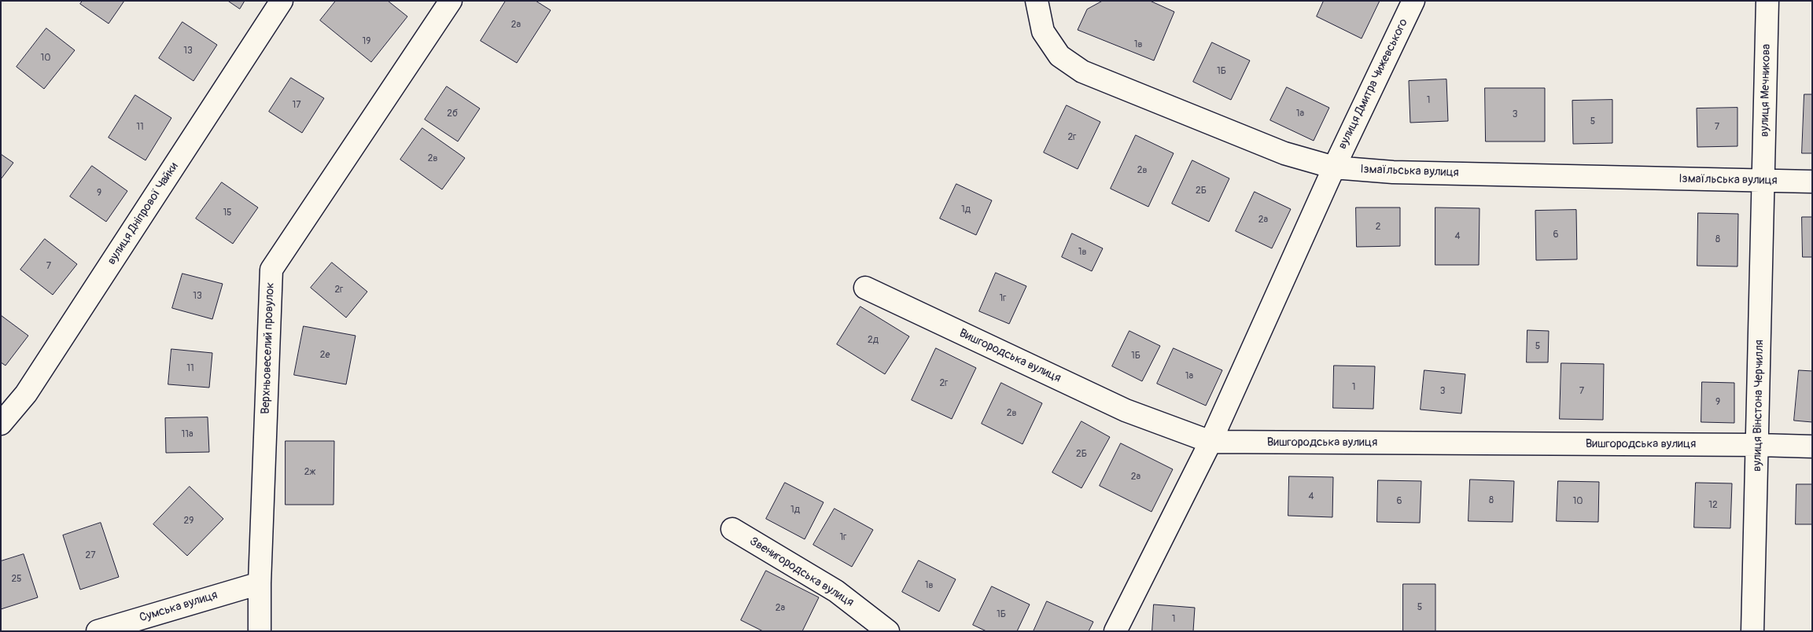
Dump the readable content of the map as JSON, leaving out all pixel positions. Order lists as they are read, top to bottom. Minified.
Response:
{"streets":{"street":["вулиця Дмитра Чижевського","вулиця Мечникова","Ізмаїльська вулиця","вулиця Дніпрової Чайки","Верхньовеселий провулок","Вишгородська вулиця","вулиця Вінстона Черчилля","Звенигородська вулиця","Сумська вулиця"]},"crossings":[["вулиця Дмитра Чижевського","Ізмаїльська вулиця"],["вулиця Дмитра Чижевського","Вишгородська вулиця"],["вулиця Мечникова","Ізмаїльська вулиця"],["вулиця Мечникова","вулиця Вінстона Черчилля"],["Ізмаїльська вулиця","вулиця Вінстона Черчилля"],["Верхньовеселий провулок","Сумська вулиця"],["Вишгородська вулиця","вулиця Вінстона Черчилля"]],"house_numbers":["2а","19","1в","13","10","1Б","1","17","2б","1а","3","5","11","7","2г","2в","2в","2Б","9","1д","15","2а","2","6","4","8","1в","7","2г","13","1г","2д","5","2е","1Б","11","1а","2г","1","3","7","9","2в","11а","2Б","2ж","2а","4","8","6","10","12","1д","29","1г","27","25","1в","5","2а","1Б","1"]}
